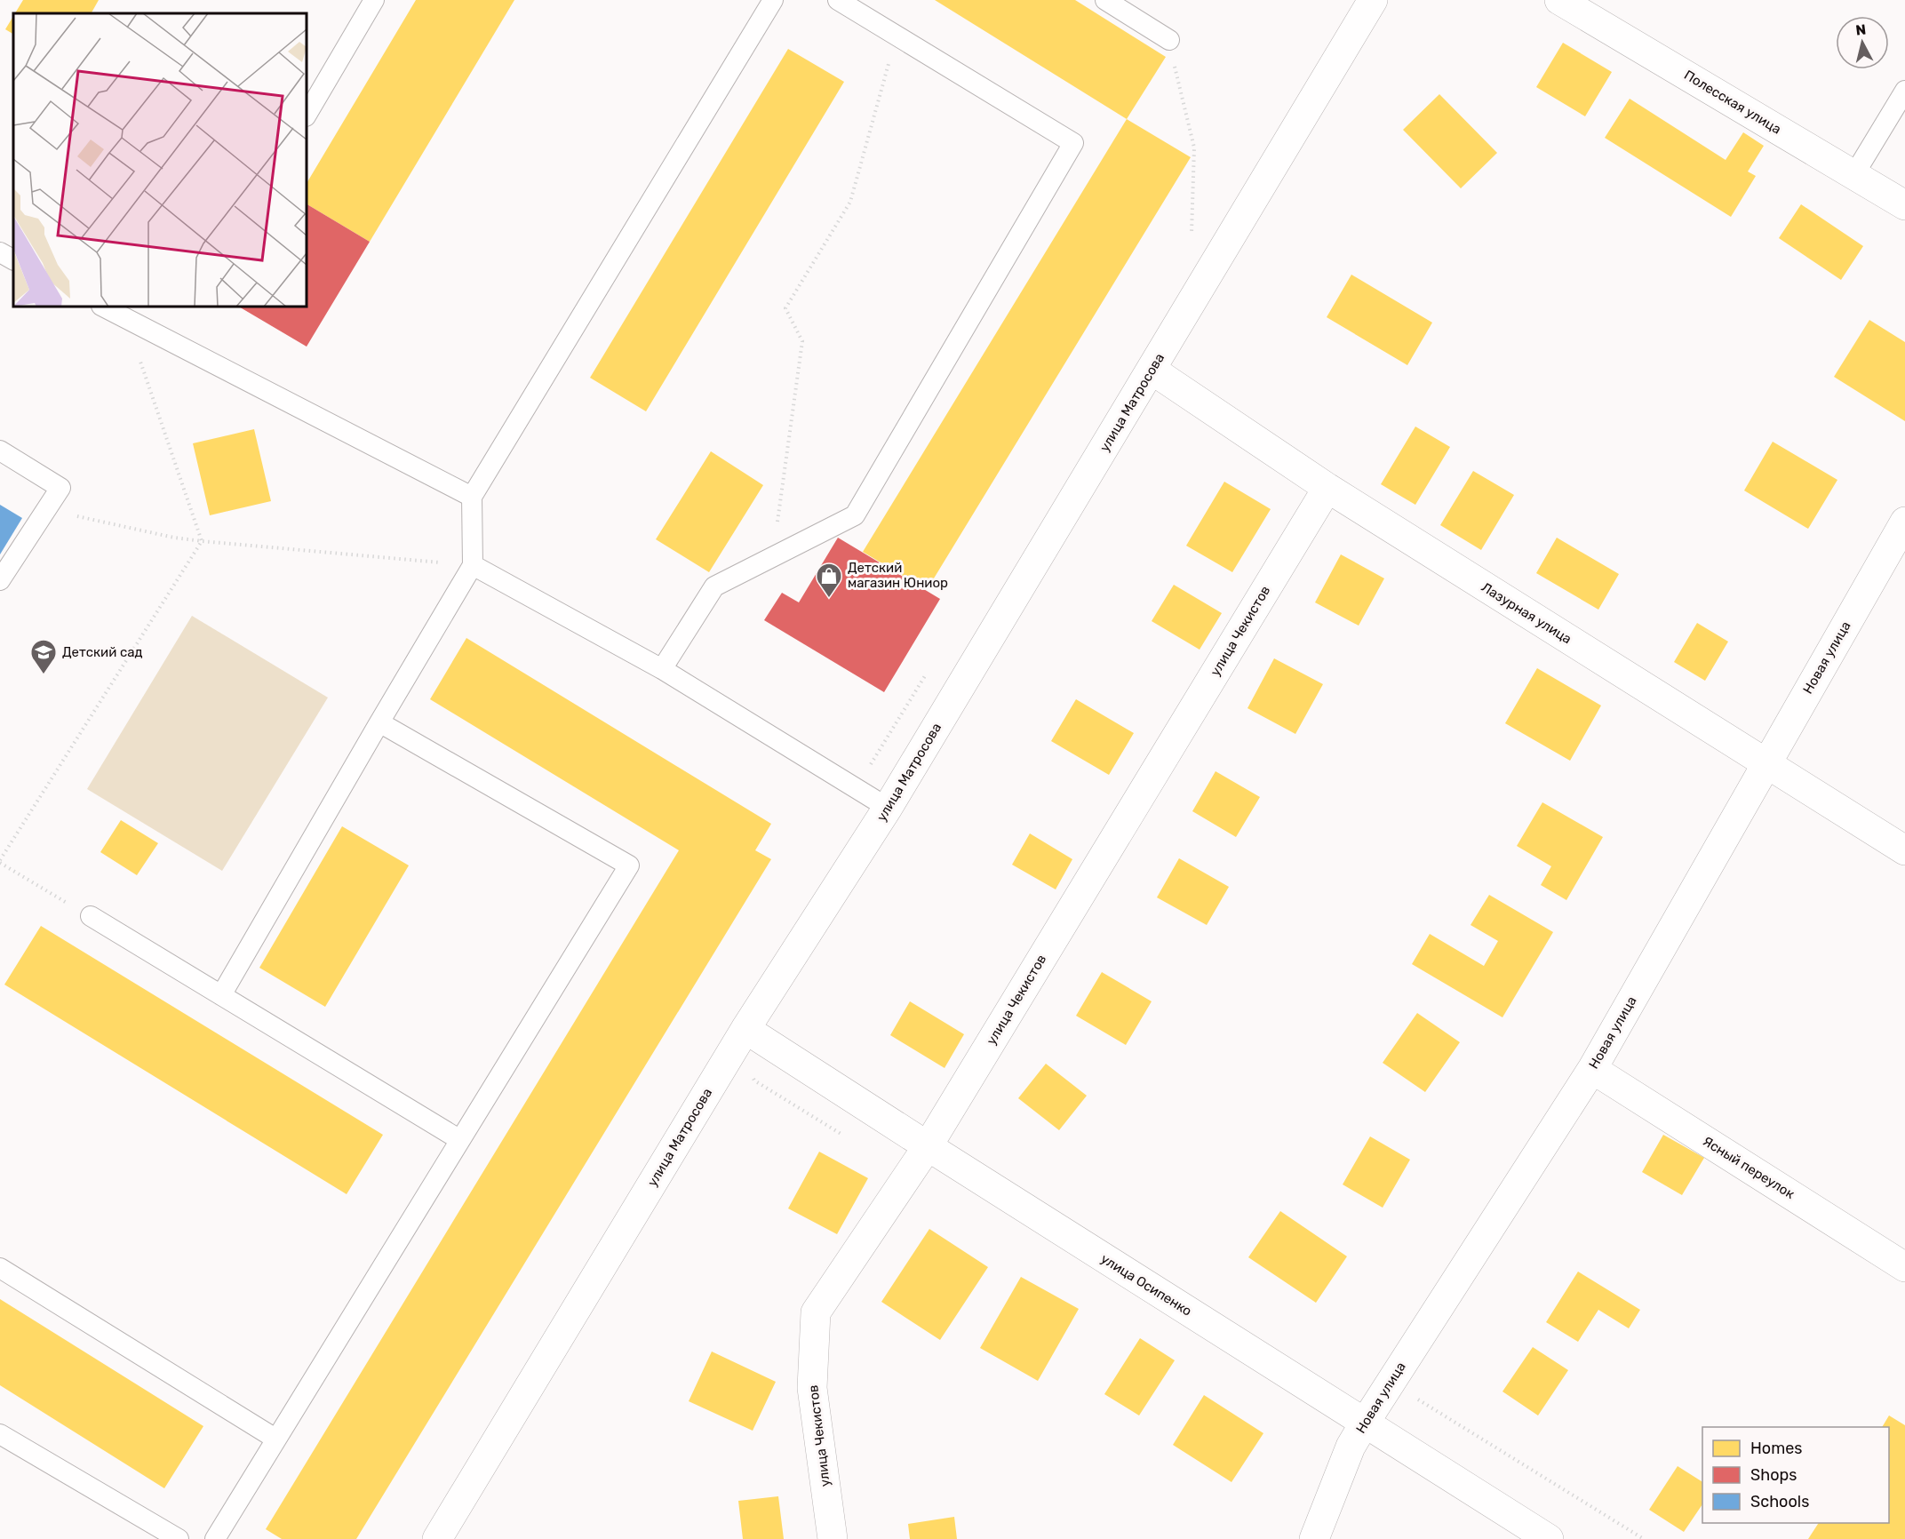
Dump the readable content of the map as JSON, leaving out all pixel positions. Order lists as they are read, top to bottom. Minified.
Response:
{"streets":{"street":["Полесская улица","улица Матросова","Лазурная улица","улица Чекистов","Новая улица","Ясный переулок","улица Осипенко"]},"crossings":[["улица Матросова","Лазурная улица"],["улица Матросова","улица Осипенко"],["Лазурная улица","улица Чекистов"],["Лазурная улица","Новая улица"],["улица Чекистов","улица Осипенко"],["Новая улица","Ясный переулок"],["Новая улица","улица Осипенко"]],"places":{"shop":["Детский магазин Юниор"],"school or university":["Детский сад"]},"legend":["Homes","Shops","Schools"],"north":"top"}
